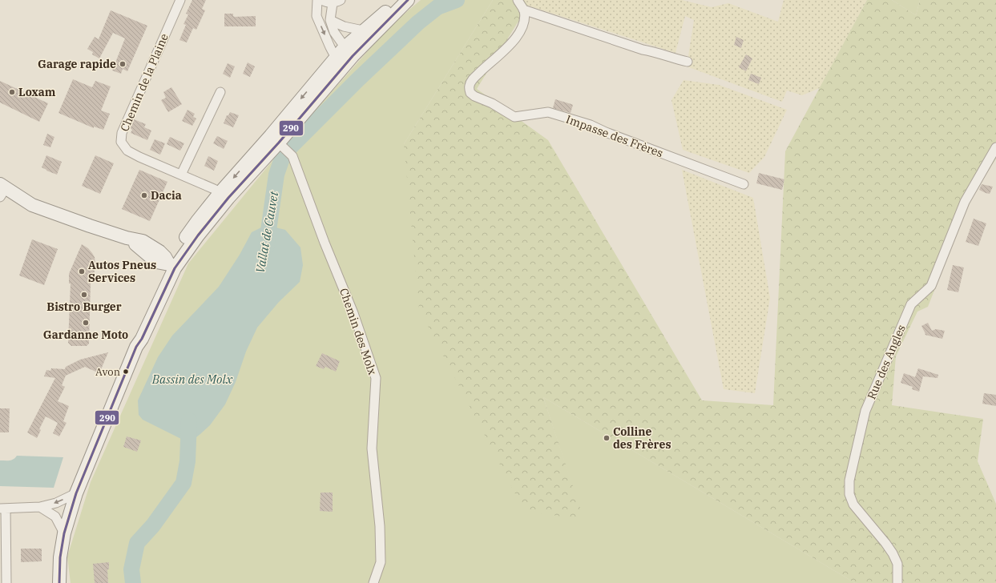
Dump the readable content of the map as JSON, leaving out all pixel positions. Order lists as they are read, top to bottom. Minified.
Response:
{"streets":{"street":["Chemin de la Plaine","Impasse des Frères","Chemin des Molx","Rue des Angles"]},"water":["Vallat de Cauvet","Bassin des Molx"],"places":["Garage rapide","Loxam","Dacia","Autos Pneus Services","Bistro Burger","Gardanne Moto","Avon","Colline des Frères"],"lines":["transit line 290"]}
